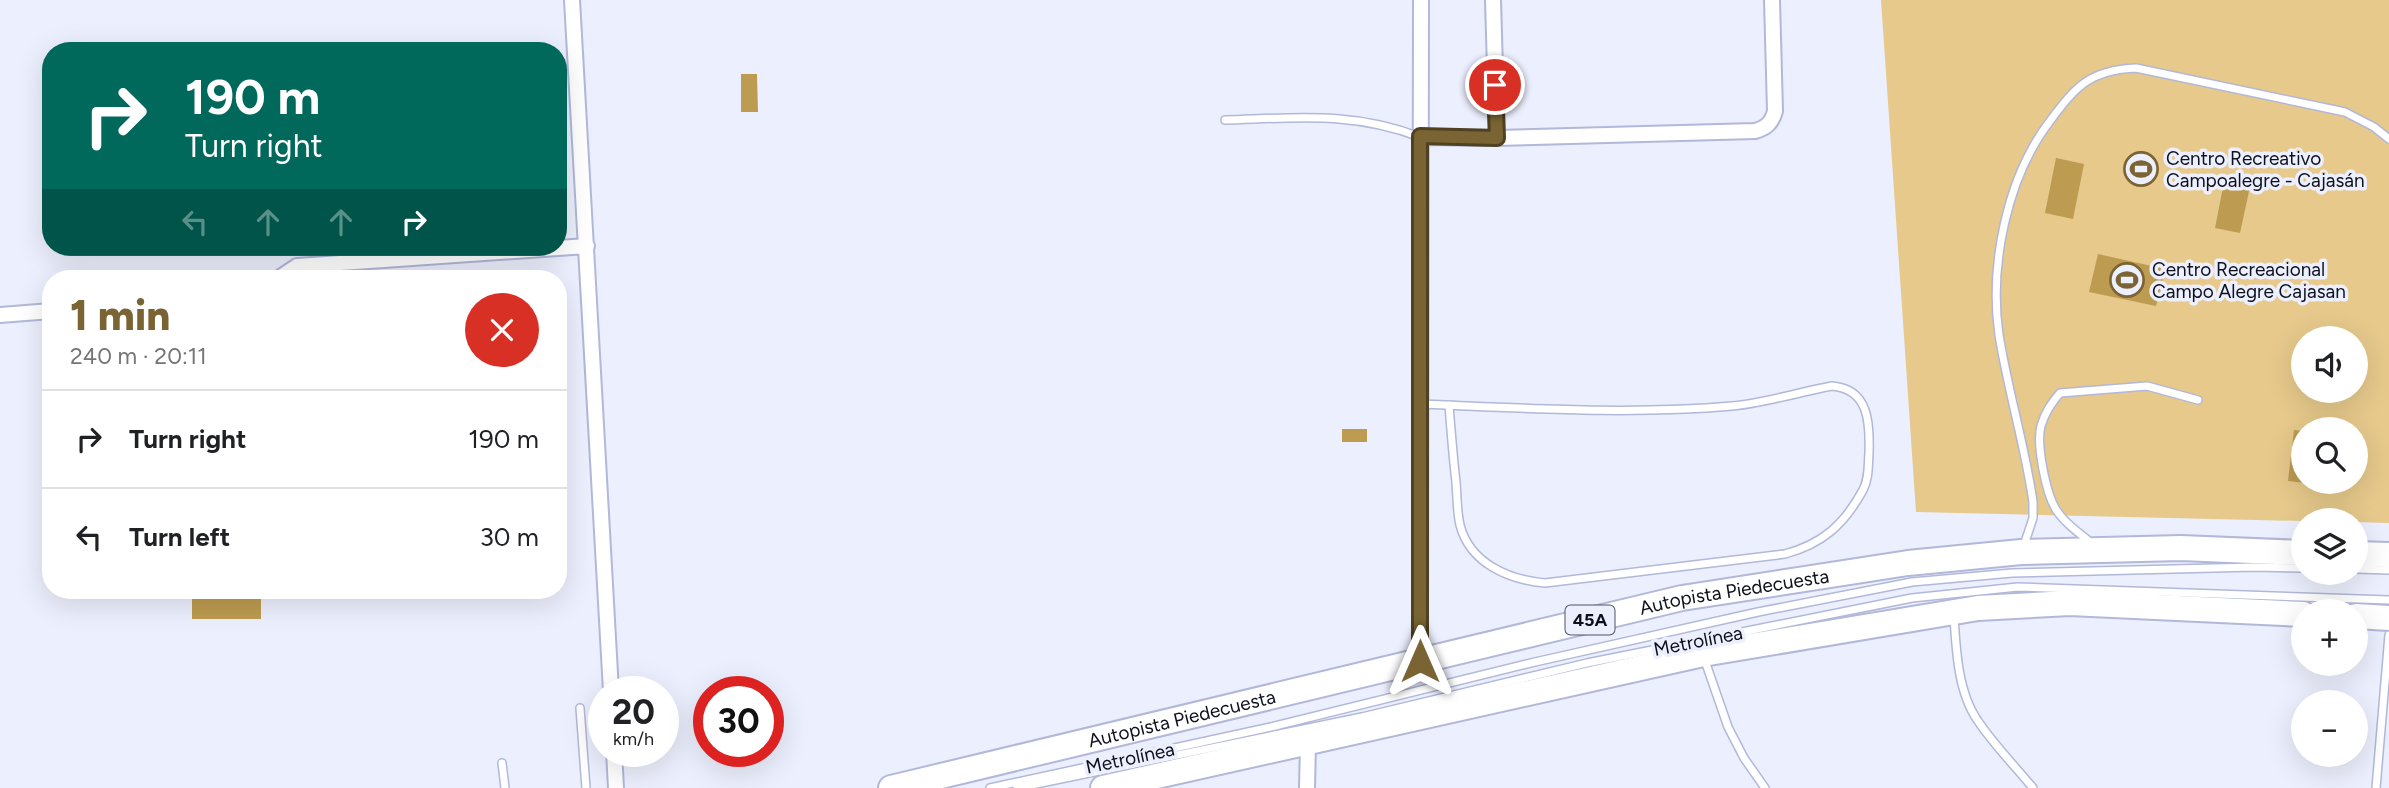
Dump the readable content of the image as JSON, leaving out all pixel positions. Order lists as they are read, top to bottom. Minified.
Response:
{"streets":{"highway":["Autopista Piedecuesta","45A"],"lane":["Metrolínea"]},"places":{"sports":["Centro Recreativo Campoalegre - Cajasán","Centro Recreacional Campo Alegre Cajasan"]},"page":{"turn":["190 m","Turn right"],"heading":["1 min","240 m · 20:11"],"map_buttons":["+","−"],"list":[{"name":"Turn right","value":"190 m"},{"name":"Turn left","value":"30 m"}],"speed":"20 km/h","limit":"30"}}
